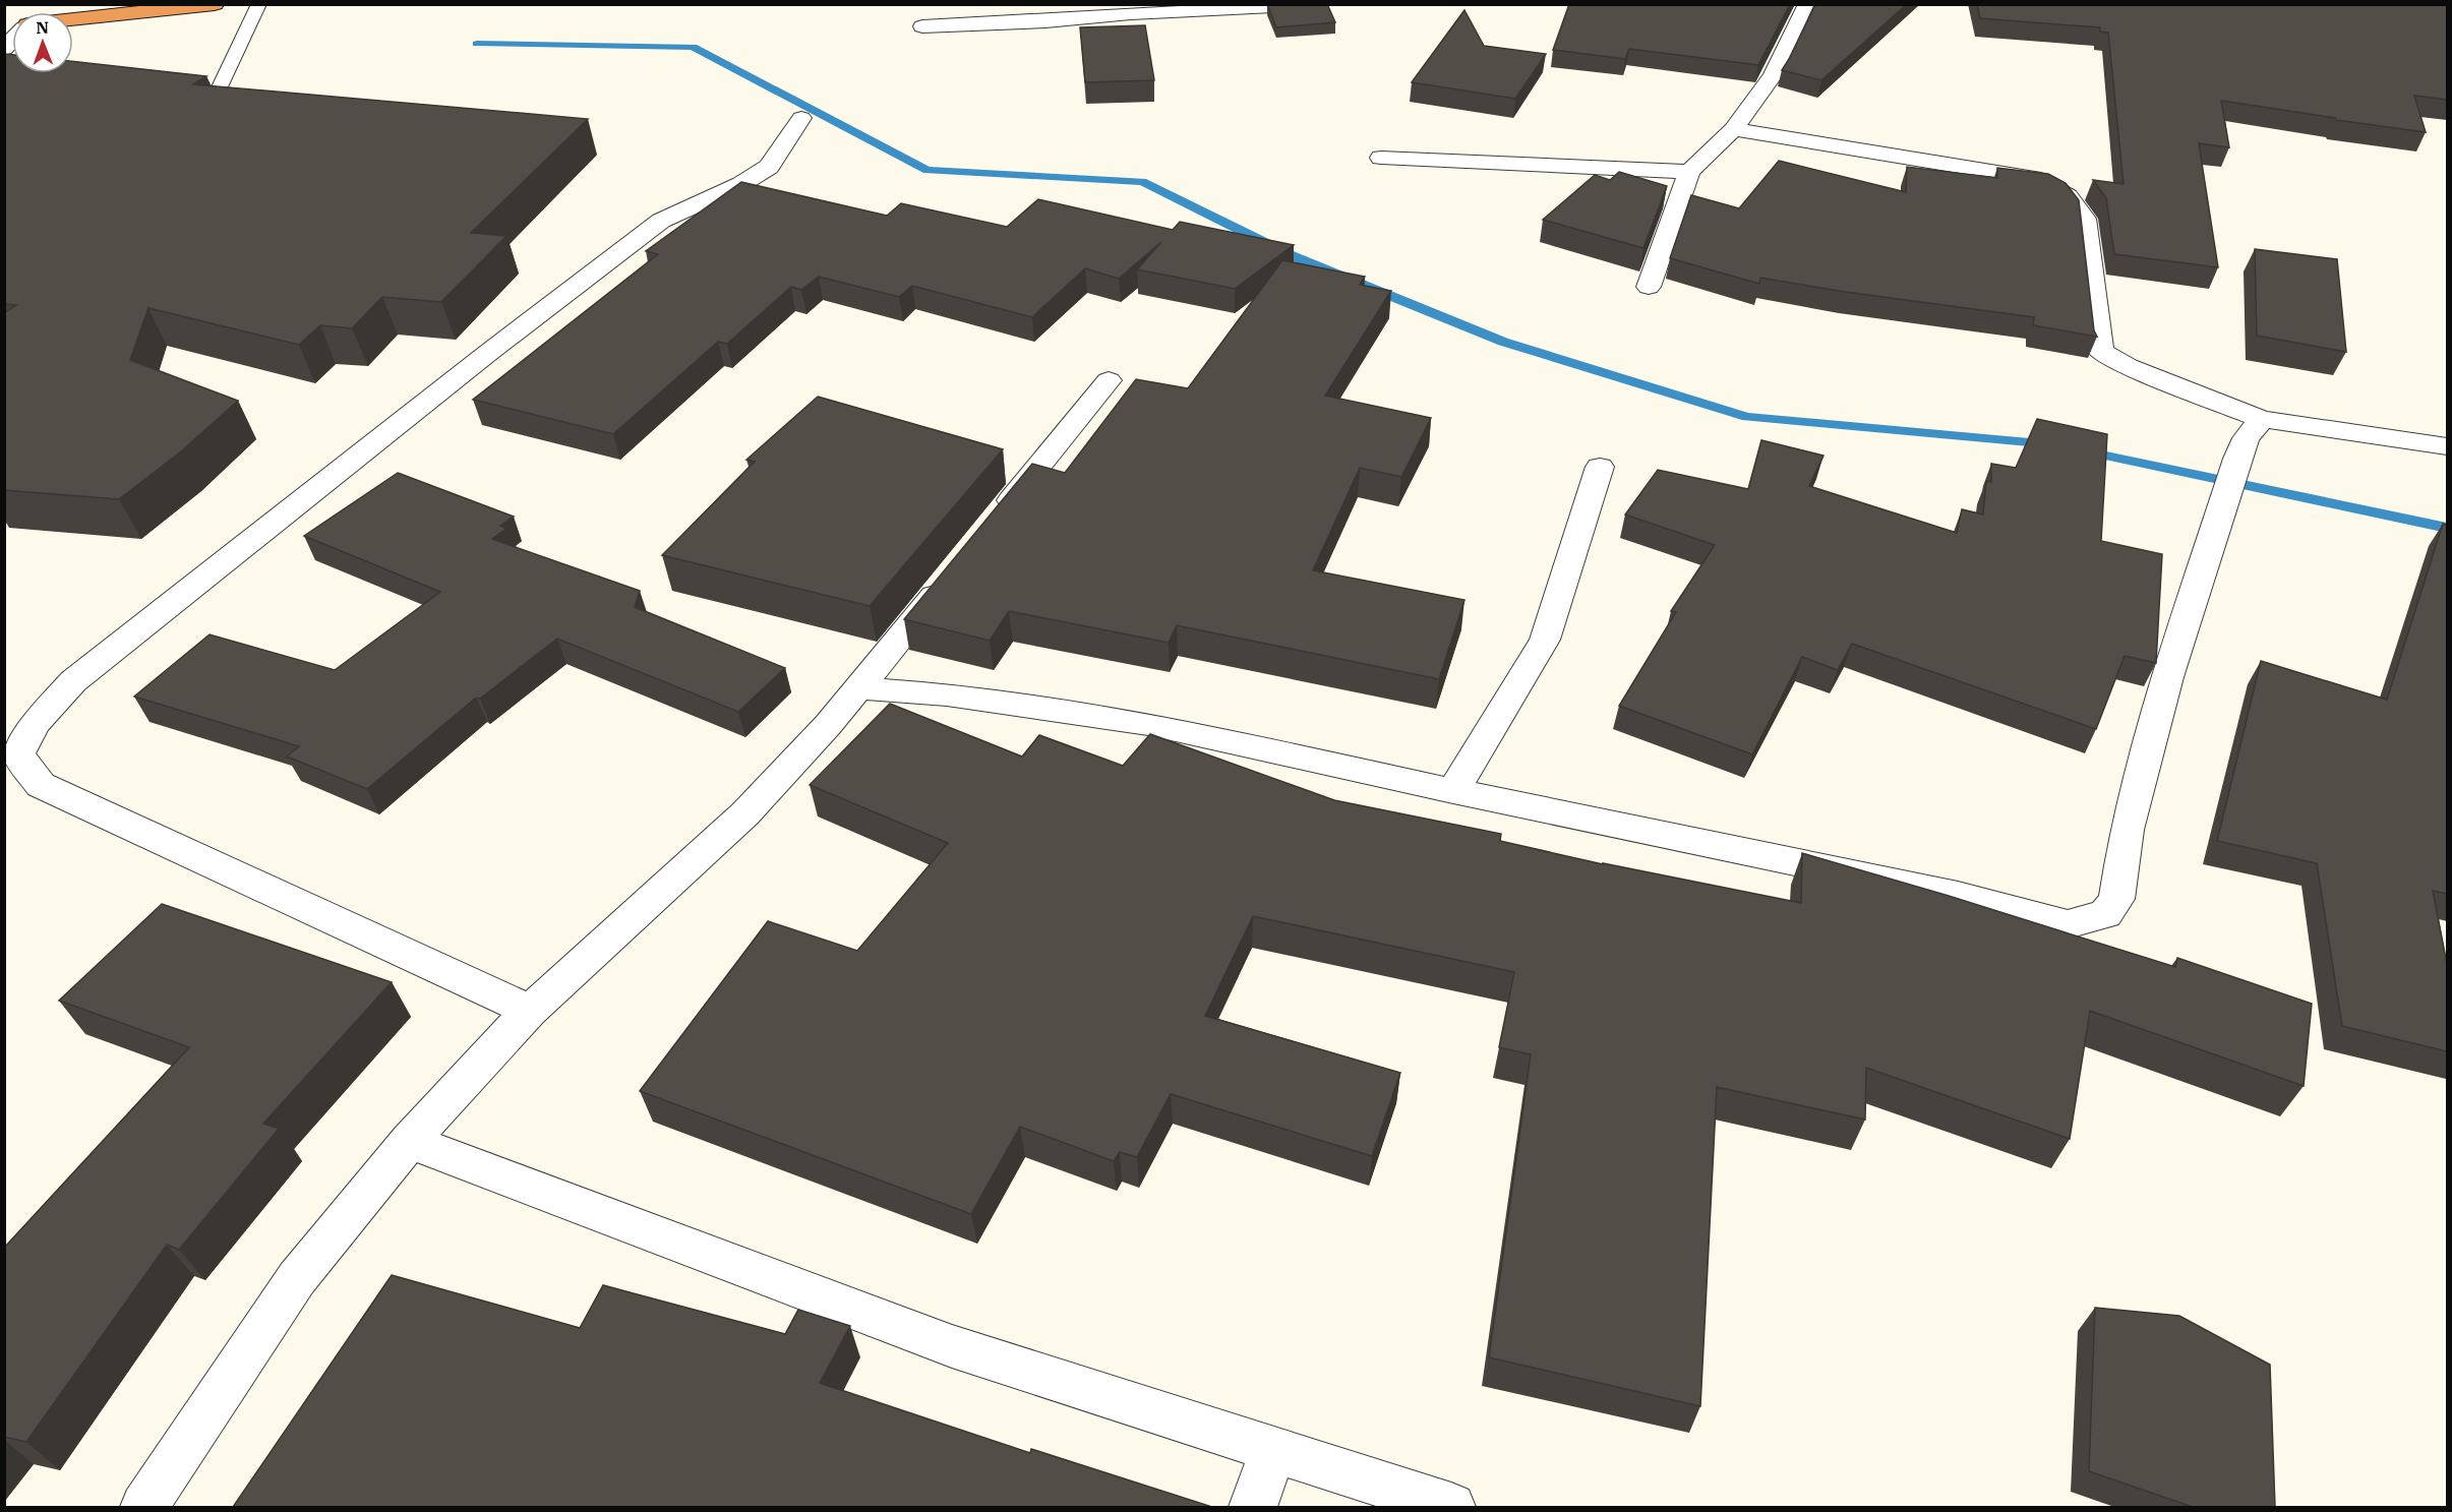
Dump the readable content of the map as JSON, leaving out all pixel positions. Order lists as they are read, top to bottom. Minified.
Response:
{"north":"top"}
